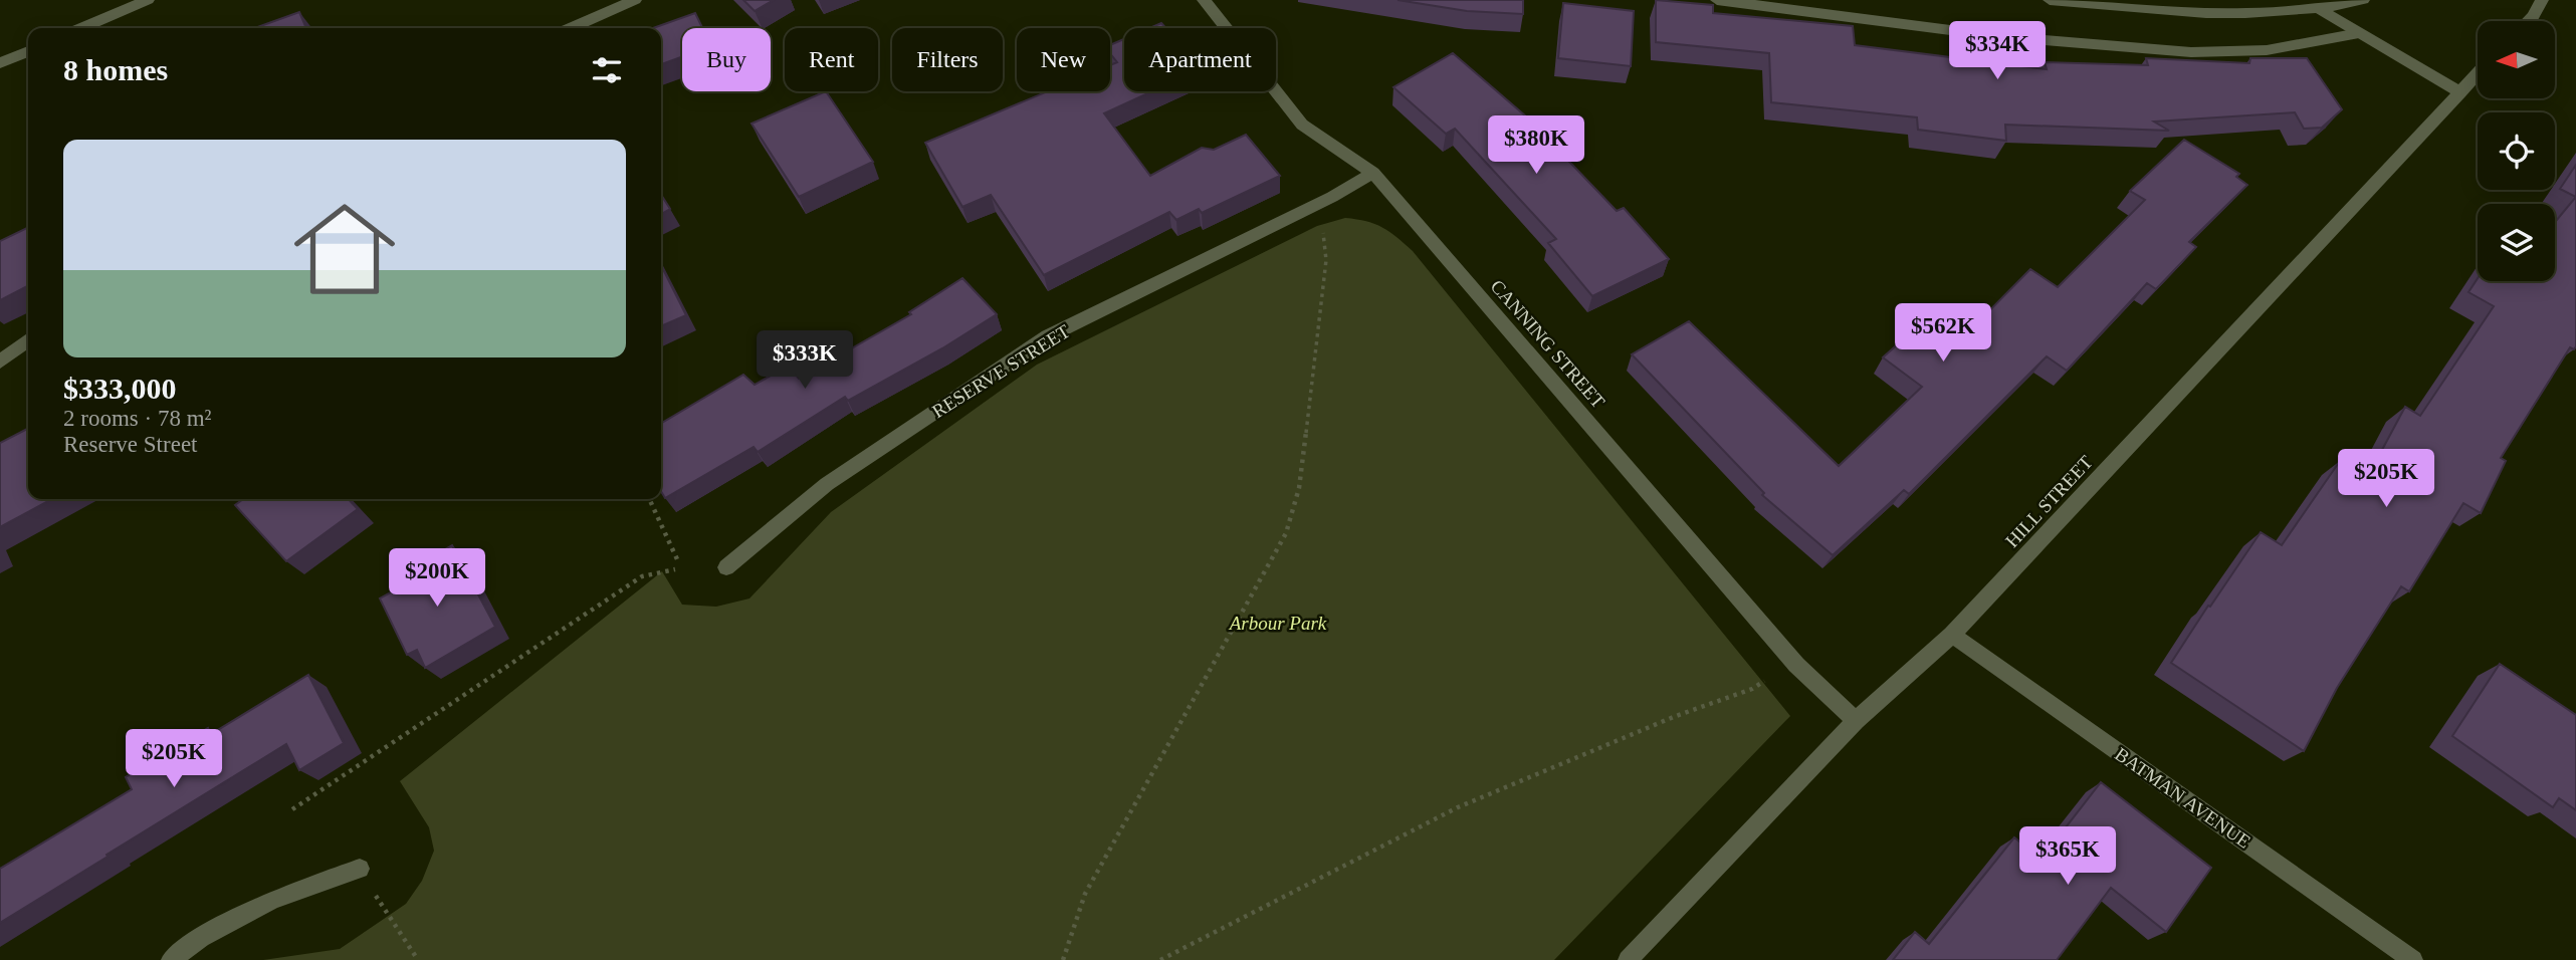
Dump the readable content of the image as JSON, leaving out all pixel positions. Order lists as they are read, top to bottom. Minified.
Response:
{"streets":{"street":["CANNING STREET","RESERVE STREET","HILL STREET","BATMAN AVENUE"]},"crossings":[["CANNING STREET","RESERVE STREET"],["CANNING STREET","HILL STREET"],["HILL STREET","BATMAN AVENUE"]],"parks":["Arbour Park"],"north":"left","page":{"price":["$334K","$380K","$562K","$333K","$205K","$200K","$205K","$365K"],"chip":["Buy","Rent","Filters","New","Apartment"],"heading":"8 homes","list":[{"name":"$333,000","note":"2 rooms · 78 m² · Reserve Street"}]}}
